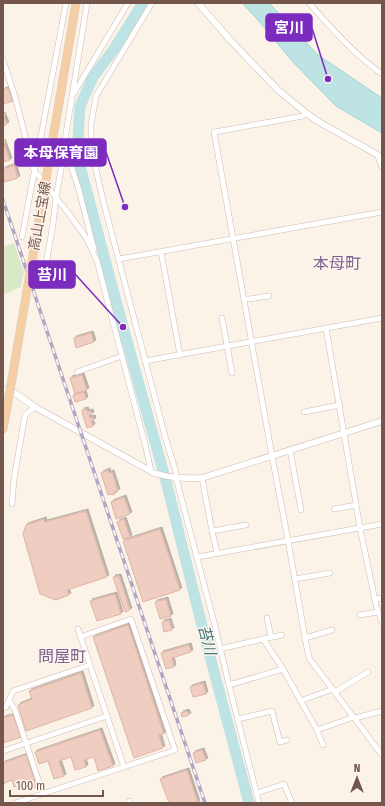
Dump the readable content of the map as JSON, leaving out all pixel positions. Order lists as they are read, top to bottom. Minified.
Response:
{"streets":{"main road":["高山上宝線"]},"districts":["本母町","問屋町"],"water":["苔川"],"places":["宮川","本母保育園","苔川"],"scale_bar":"100 m","north":"top"}
